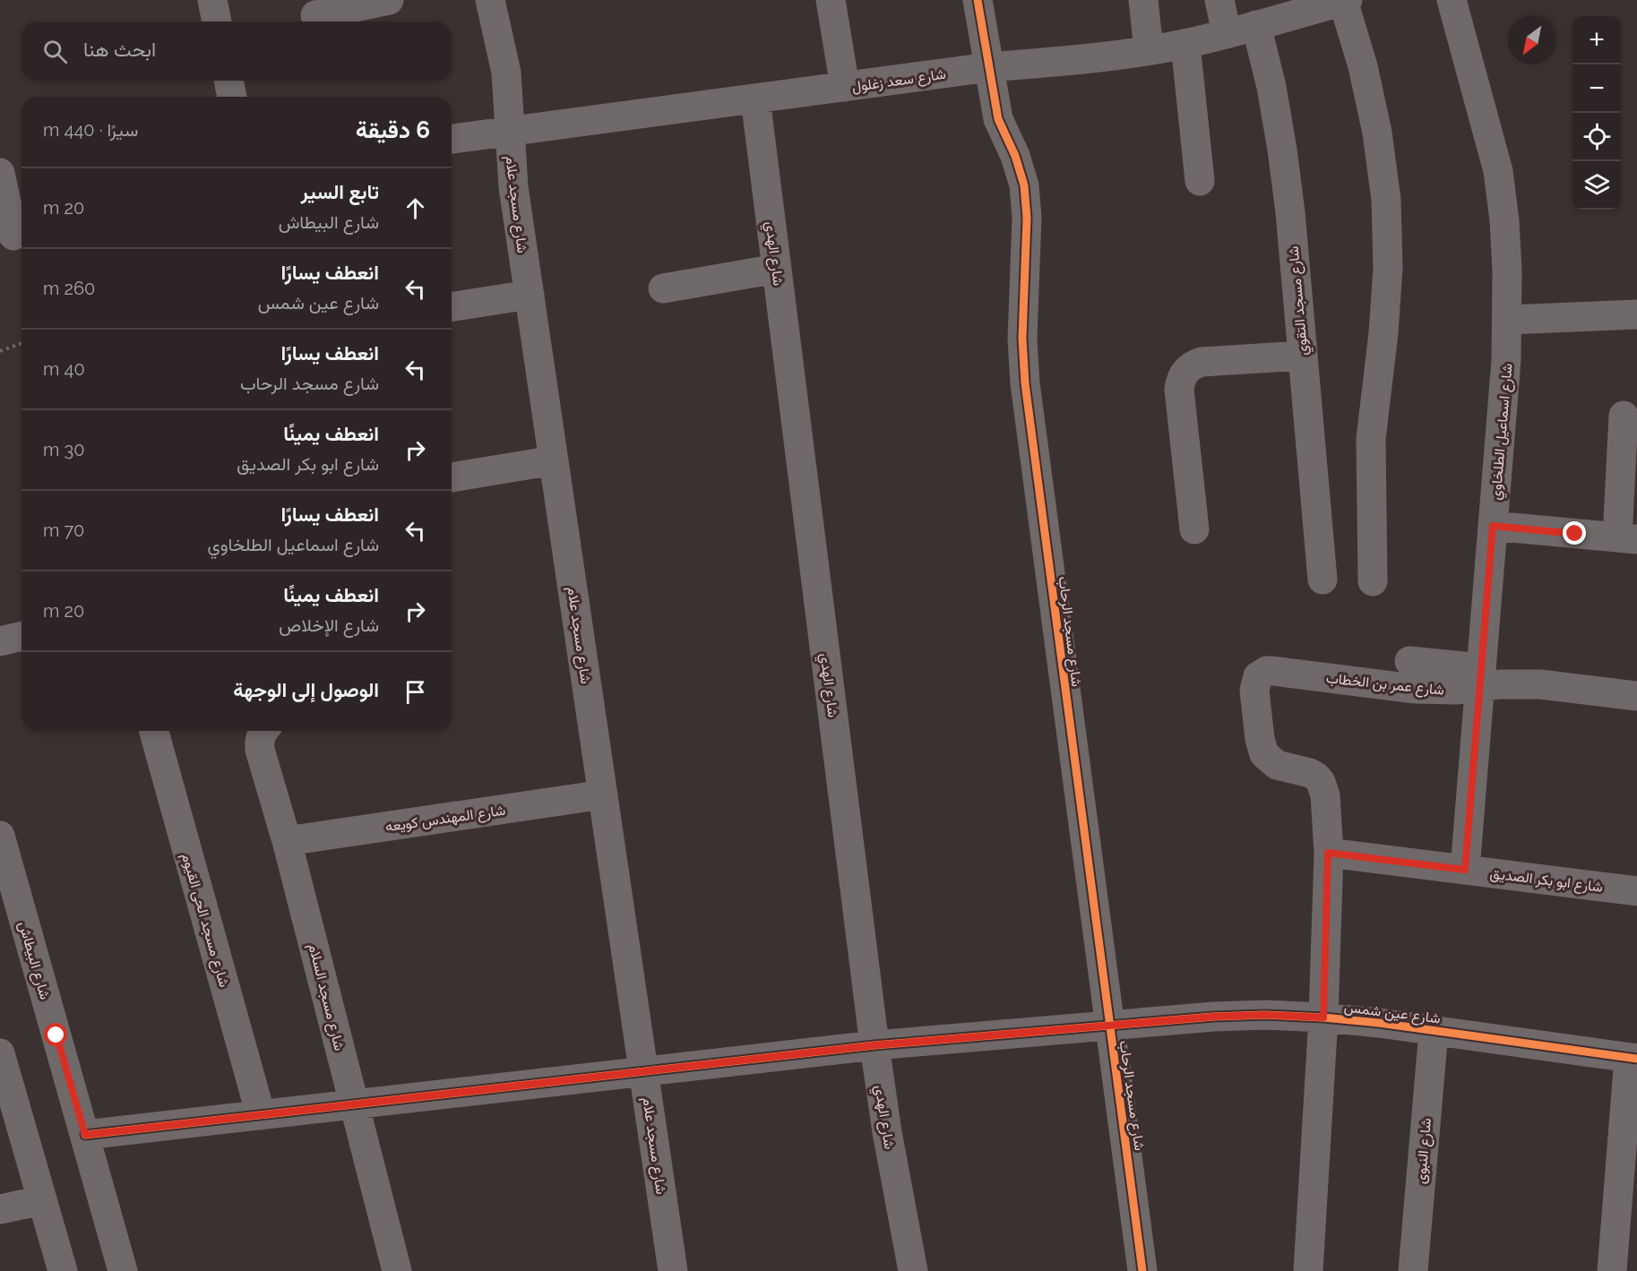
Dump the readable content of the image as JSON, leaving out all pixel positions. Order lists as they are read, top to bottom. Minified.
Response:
{"streets":{"street":["شارع سعد زغلول","شارع مسجد علام","شارع الهدي","شارع مسجد التقوي","شارع اسماعيل الطلخاوي","شارع مسجد الرحاب","شارع عمر بن الخطاب","شارع المهندس كويعه","شارع ابو بكر الصديق","شارع مسجد الحى القيوم","شارع البيطاش","شارع مسجد السلام","شارع عين شمس","شارع النبوى"]},"crossings":[["شارع سعد زغلول","شارع مسجد علام"],["شارع سعد زغلول","شارع الهدي"],["شارع سعد زغلول","شارع مسجد التقوي"],["شارع سعد زغلول","شارع مسجد الرحاب"],["شارع مسجد علام","شارع المهندس كويعه"],["شارع مسجد علام","شارع عين شمس"],["شارع الهدي","شارع عين شمس"],["شارع اسماعيل الطلخاوي","شارع عمر بن الخطاب"],["شارع اسماعيل الطلخاوي","شارع ابو بكر الصديق"],["شارع مسجد الرحاب","شارع عين شمس"],["شارع عمر بن الخطاب","شارع ابو بكر الصديق"],["شارع المهندس كويعه","شارع مسجد السلام"],["شارع مسجد الحى القيوم","شارع عين شمس"],["شارع البيطاش","شارع عين شمس"],["شارع مسجد السلام","شارع عين شمس"],["شارع عين شمس","شارع النبوى"]],"north":"bottom left","page":{"map_buttons":["+","−"],"search":"ابحث هنا","heading":["6 دقيقة","سيرًا · 440 m"],"list":[["تابع السير","شارع البيطاش","20 m"],["انعطف يسارًا","شارع عين شمس","260 m"],["انعطف يسارًا","شارع مسجد الرحاب","40 m"],["انعطف يمينًا","شارع ابو بكر الصديق","30 m"],["انعطف يسارًا","شارع اسماعيل الطلخاوي","70 m"],["انعطف يمينًا","شارع الإخلاص","20 m"],"الوصول إلى الوجهة"]}}
